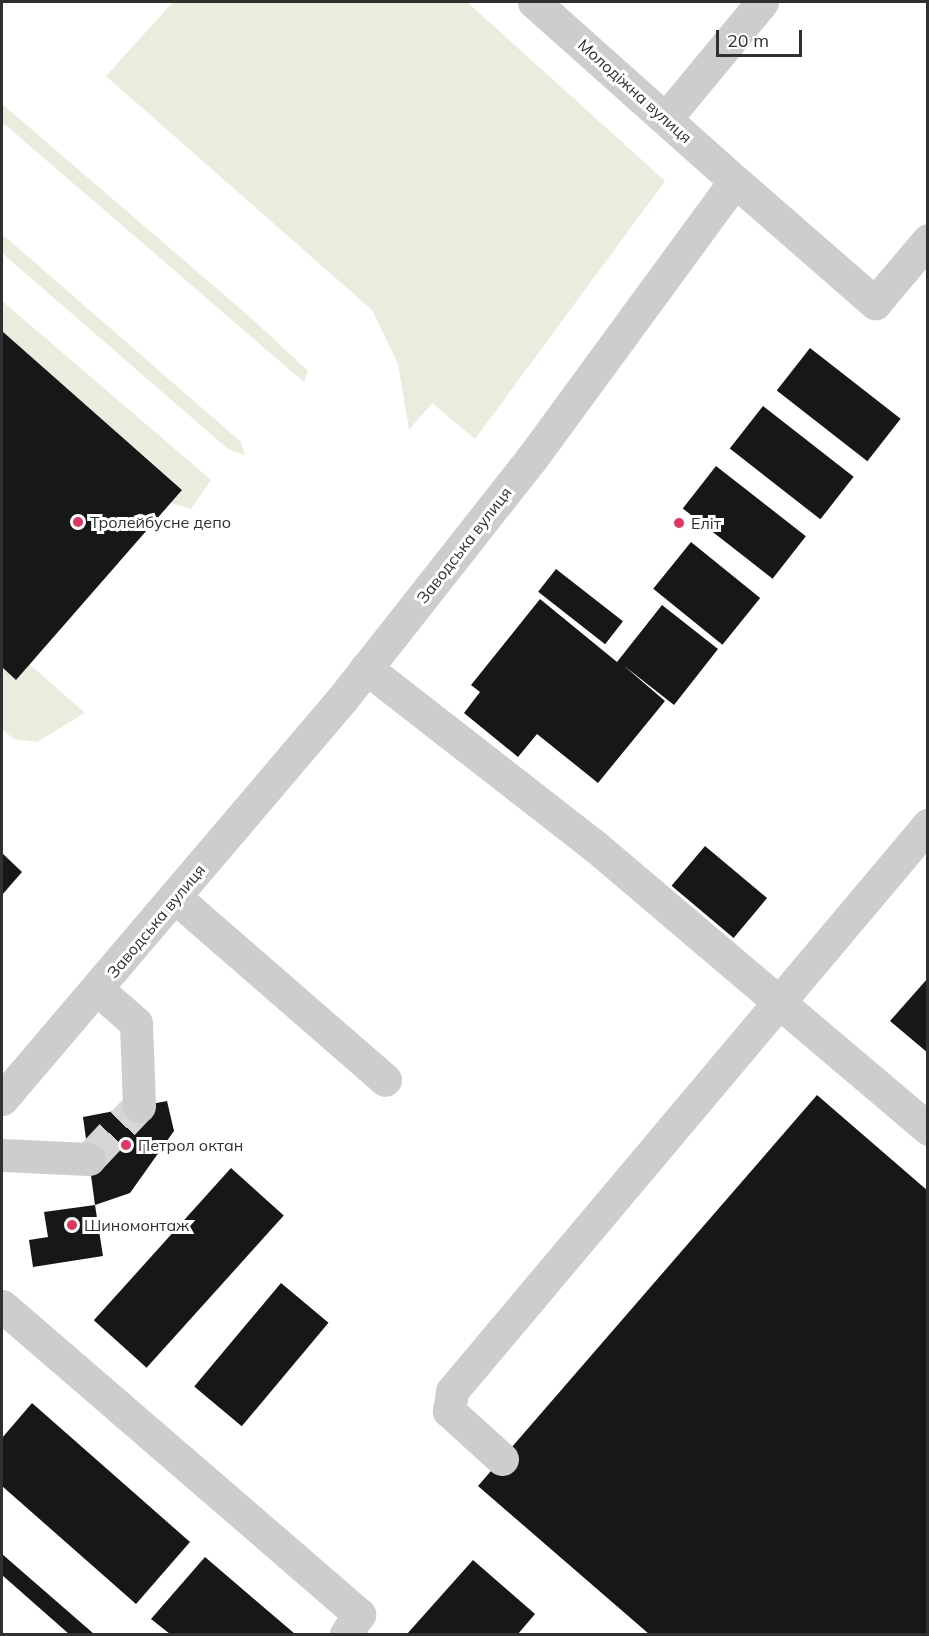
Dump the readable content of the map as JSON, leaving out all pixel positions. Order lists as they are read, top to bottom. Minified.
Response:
{"streets":{"street":["Молодіжна вулиця","Заводська вулиця"]},"crossings":[["Молодіжна вулиця","Заводська вулиця"]],"places":["Тролейбусне депо","Еліт","Петрол октан","Шиномонтаж"],"scale_bar":"20 m"}
